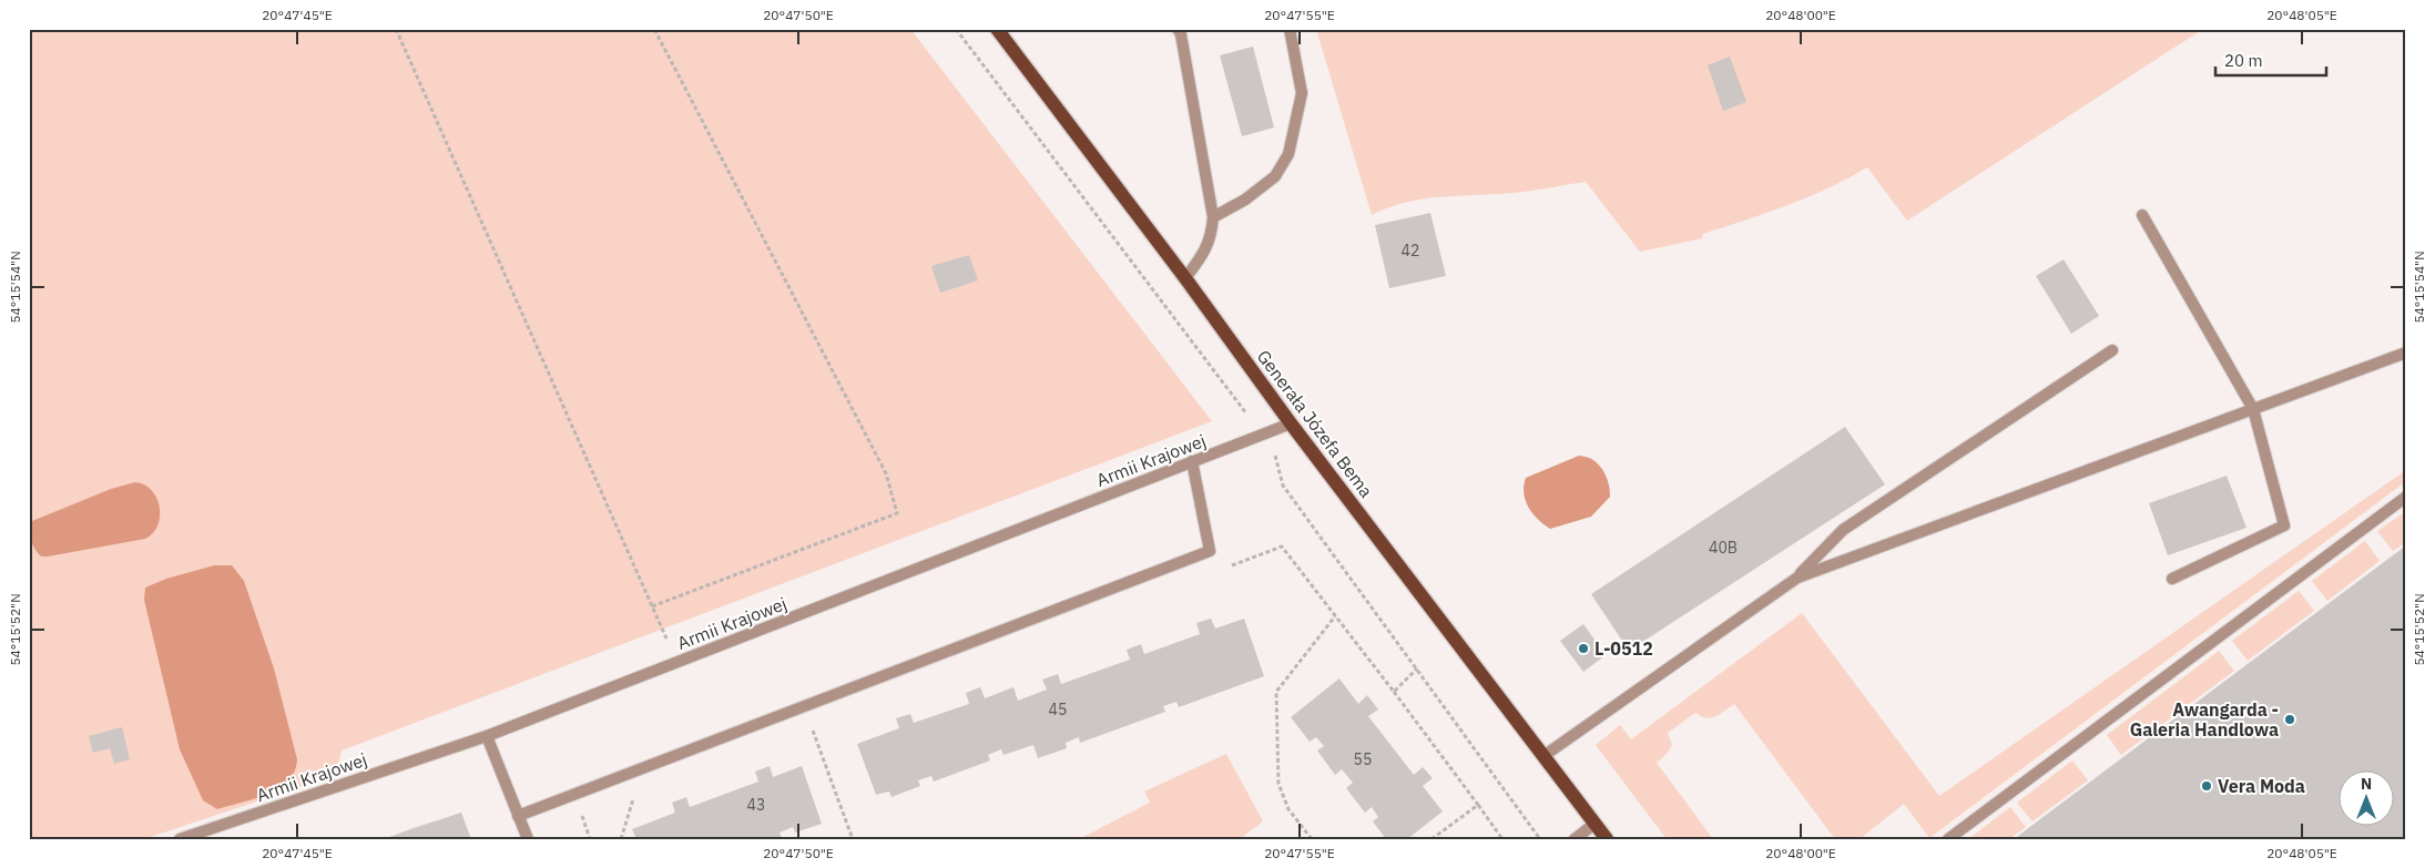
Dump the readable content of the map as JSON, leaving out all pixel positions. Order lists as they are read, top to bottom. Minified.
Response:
{"streets":{"main road":["Generała Józefa Bema"],"street":["Armii Krajowej"]},"crossings":[["Generała Józefa Bema","Armii Krajowej"]],"places":["L-0512","Awangarda - Galeria Handlowa","Vera Moda"],"house_numbers":["42","40B","45","55","43"],"scale_bar":"20 m","north":"top","coordinates":["20°47'45\"E","20°47'50\"E","20°47'55\"E","20°48'00\"E","20°48'05\"E","54°15'54\"N","54°15'52\"N"]}
